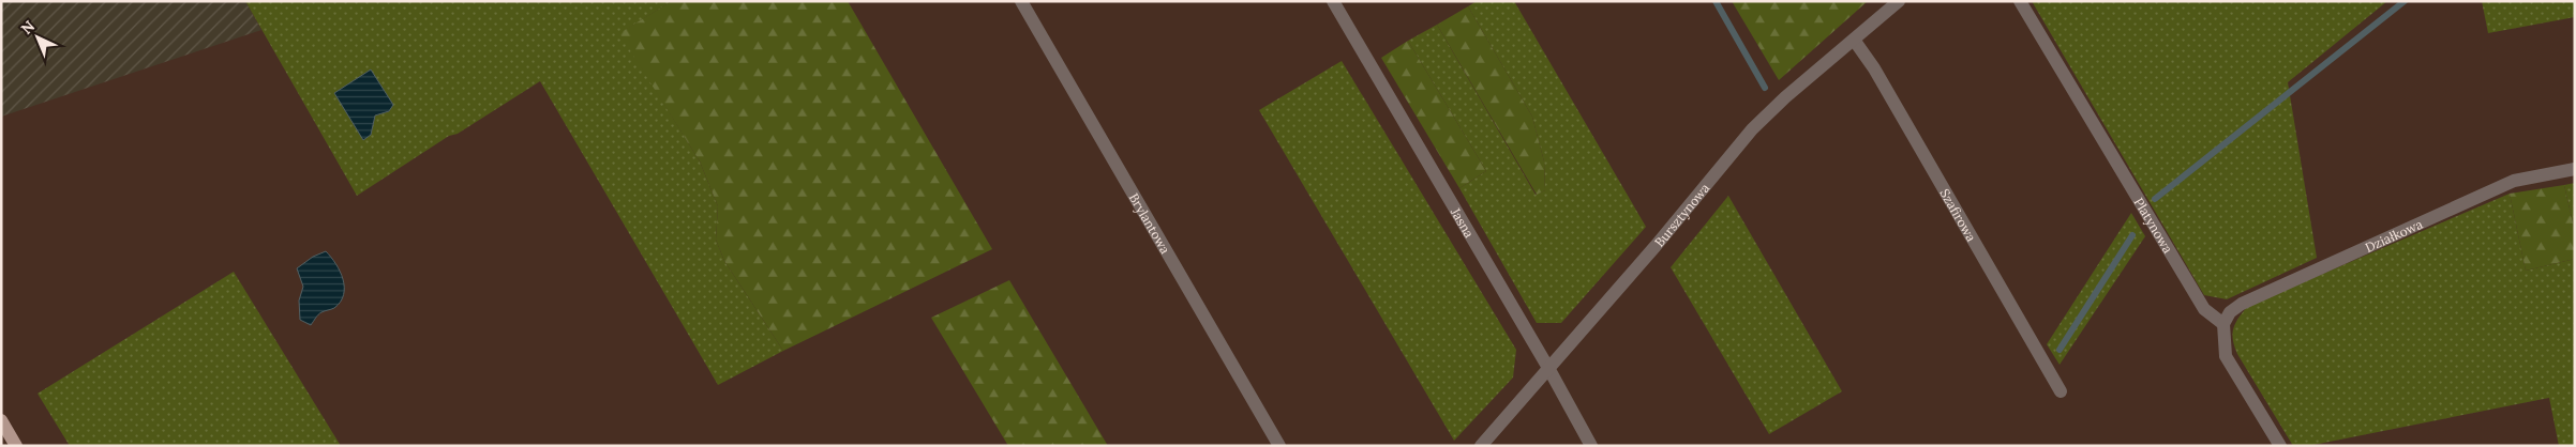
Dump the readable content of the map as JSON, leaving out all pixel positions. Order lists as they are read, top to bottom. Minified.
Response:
{"streets":{"street":["Bursztynowa","Szafirowa","Jasna","Brylantowa","Platynowa","Działkowa"]},"crossings":[["Bursztynowa","Szafirowa"],["Bursztynowa","Jasna"],["Platynowa","Działkowa"]],"north":"top left"}
